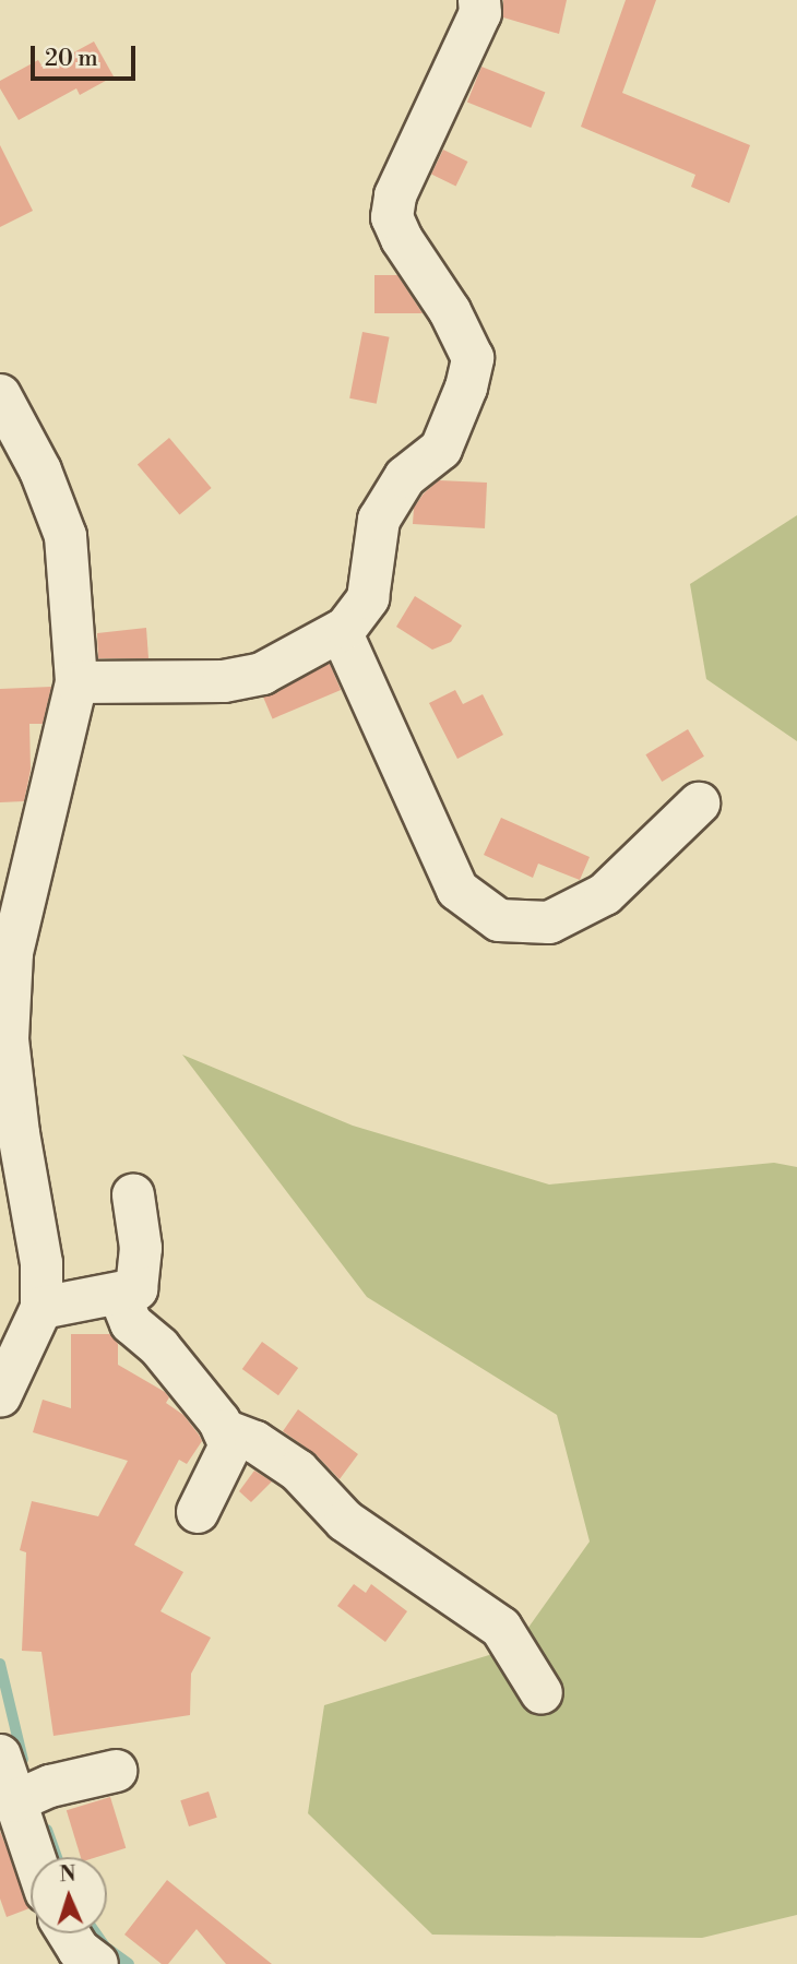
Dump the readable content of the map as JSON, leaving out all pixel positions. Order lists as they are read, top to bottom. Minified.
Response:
{"scale_bar":"20 m","north":"top"}
